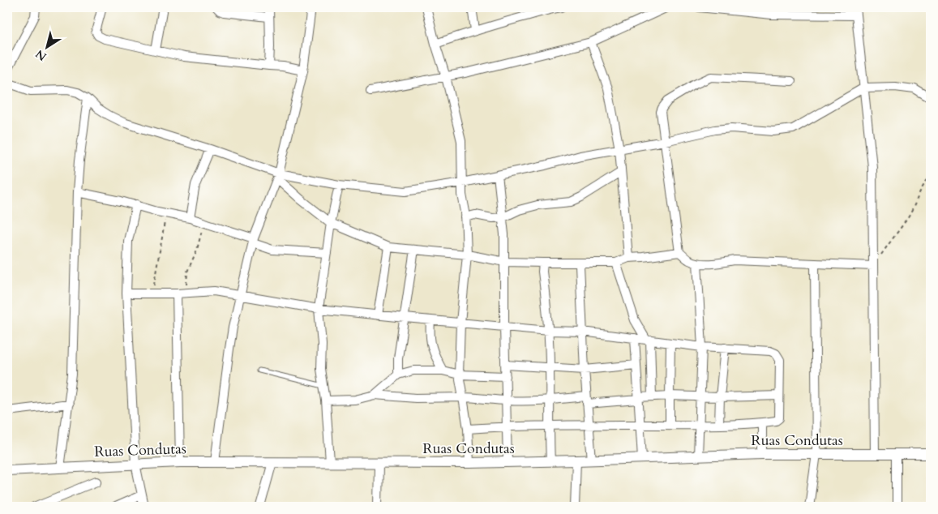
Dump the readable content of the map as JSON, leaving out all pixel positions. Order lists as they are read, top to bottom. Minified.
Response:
{"streets":{"street":["Ruas Condutas"]},"north":"bottom left"}
